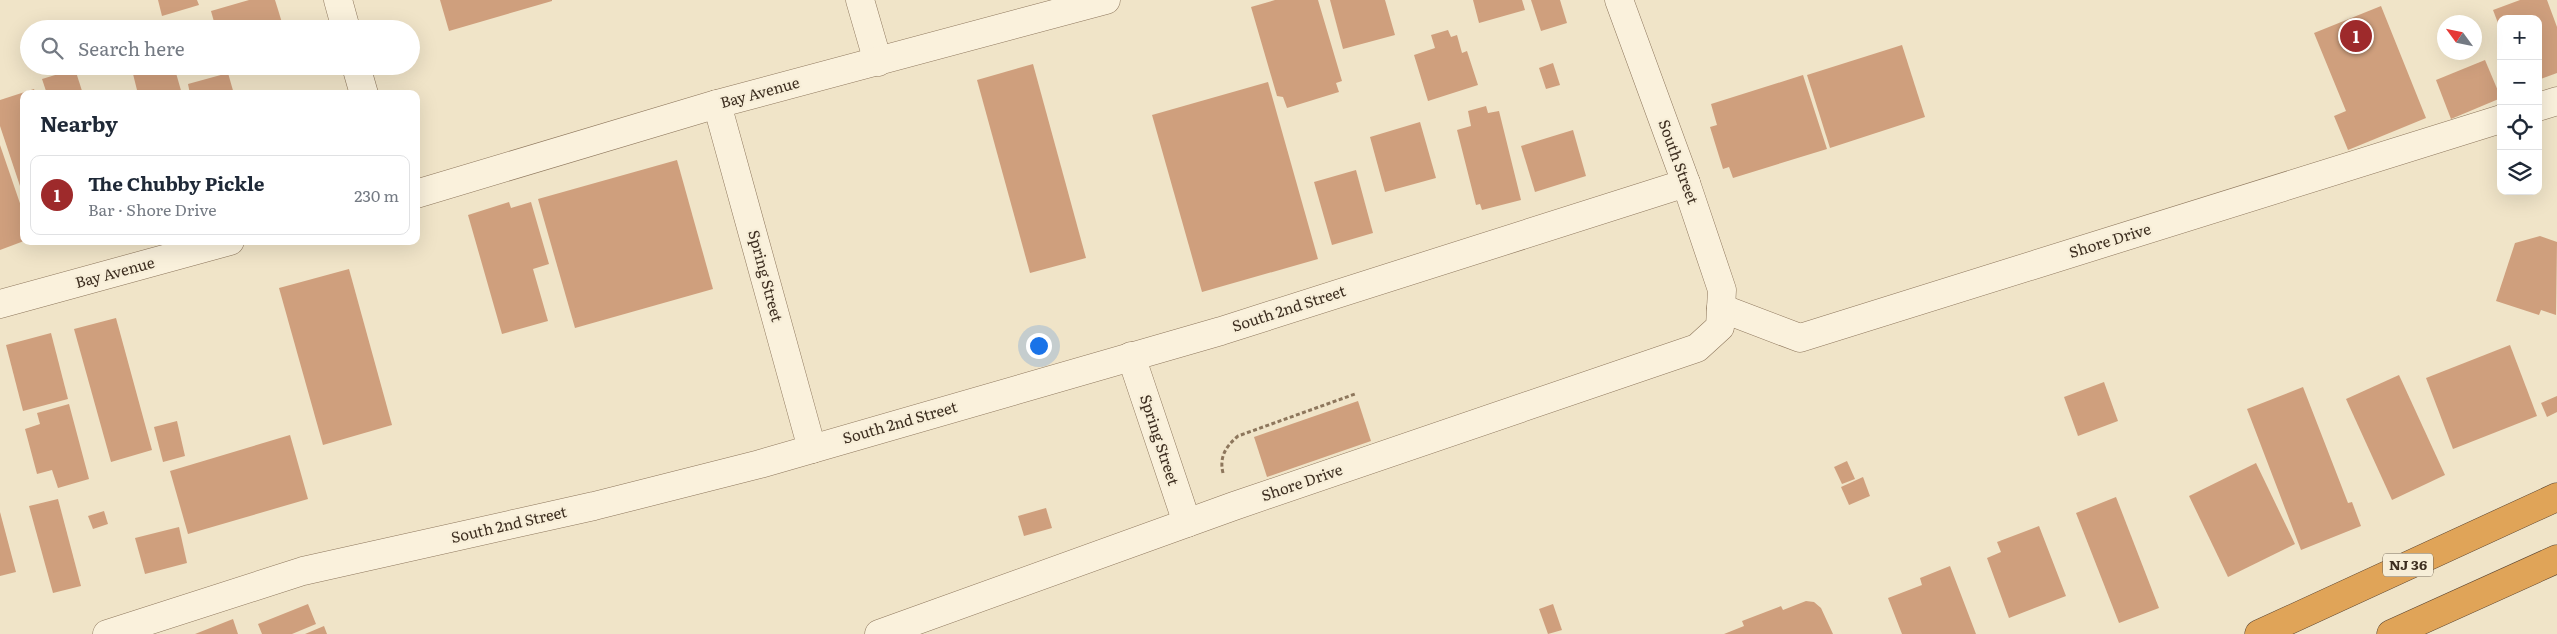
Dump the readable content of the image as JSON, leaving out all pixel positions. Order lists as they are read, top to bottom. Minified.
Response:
{"streets":{"highway":["NJ 36"],"street":["Bay Avenue","South Street","Shore Drive","Spring Street","South 2nd Street"]},"crossings":[["Bay Avenue","Spring Street"],["South Street","Shore Drive"],["South Street","South 2nd Street"],["Shore Drive","Spring Street"],["Spring Street","South 2nd Street"]],"north":"top left","page":{"map_buttons":["+","−"],"pins":"1","search":"Search here","heading":"Nearby","list":[{"mark":"1","name":"The Chubby Pickle","note":"Bar · Shore Drive","value":"230 m"}]}}
